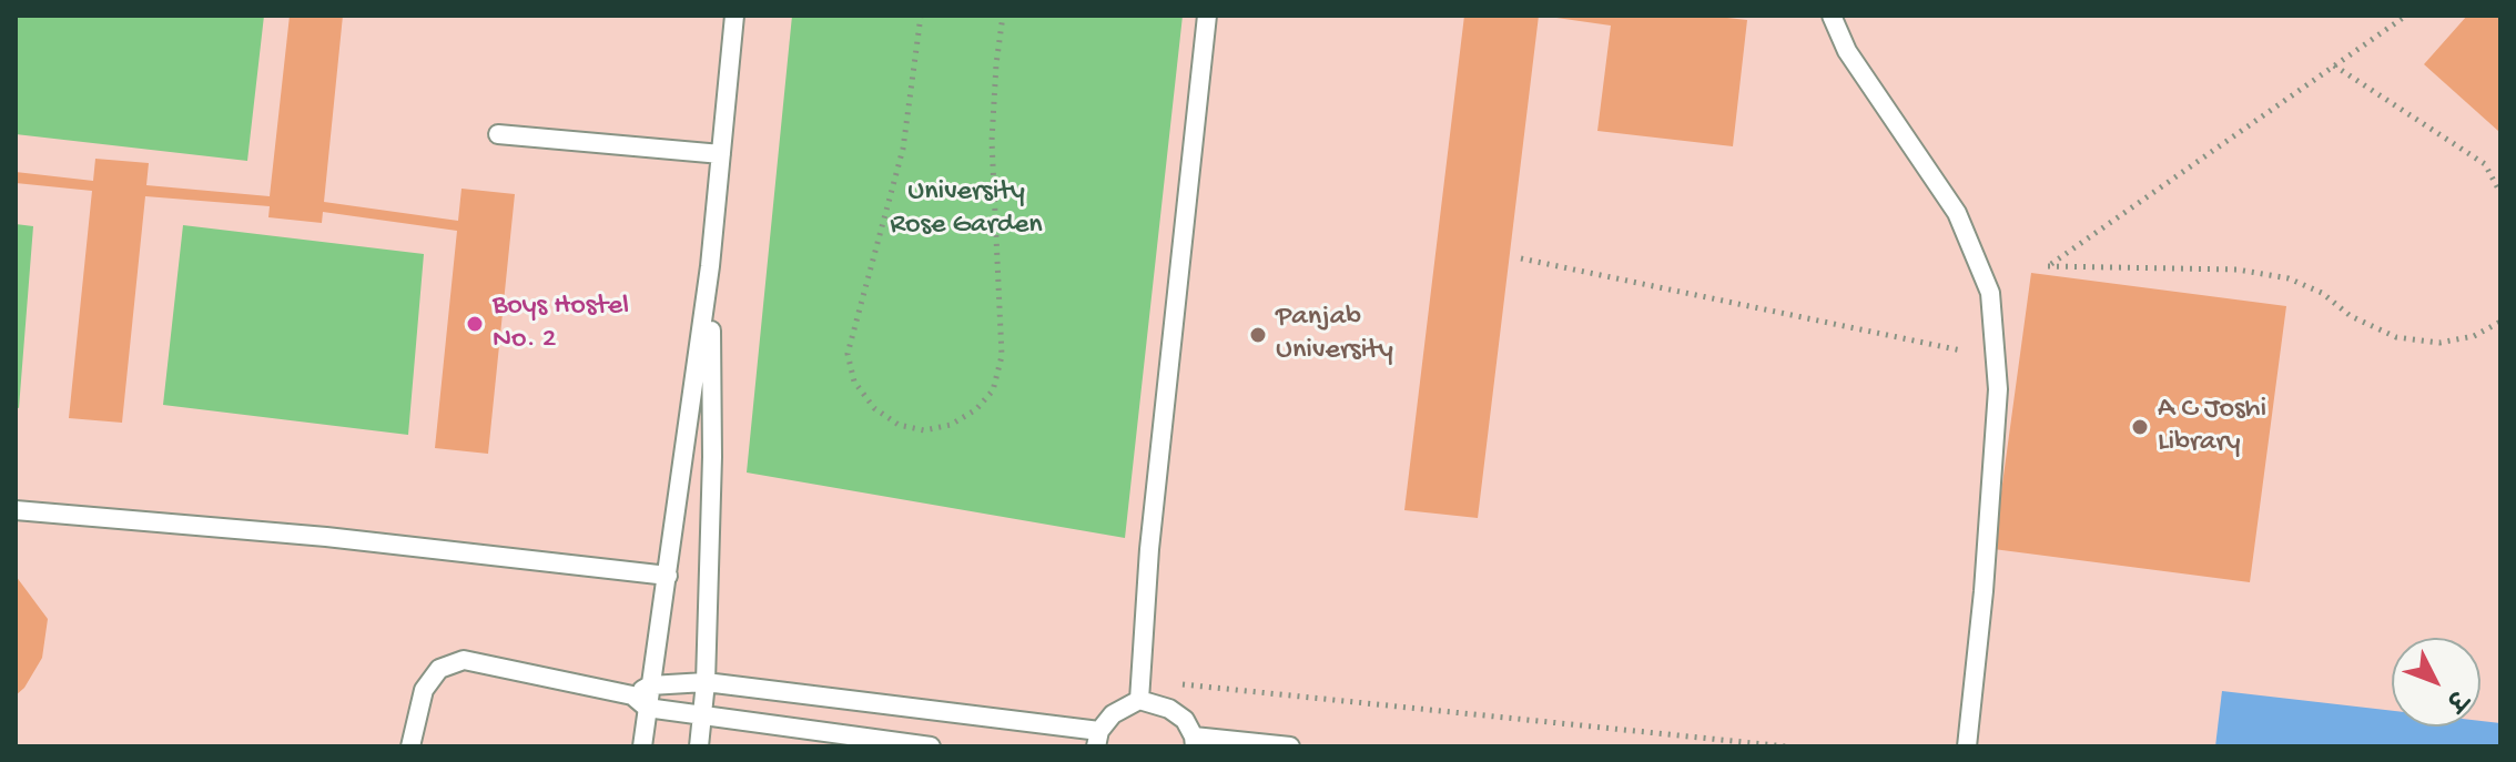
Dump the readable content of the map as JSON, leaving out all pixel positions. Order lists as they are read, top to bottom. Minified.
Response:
{"parks":["University Rose Garden"],"places":["Boys Hostel No. 2","Panjab University","A C Joshi Library"],"north":"bottom right"}
